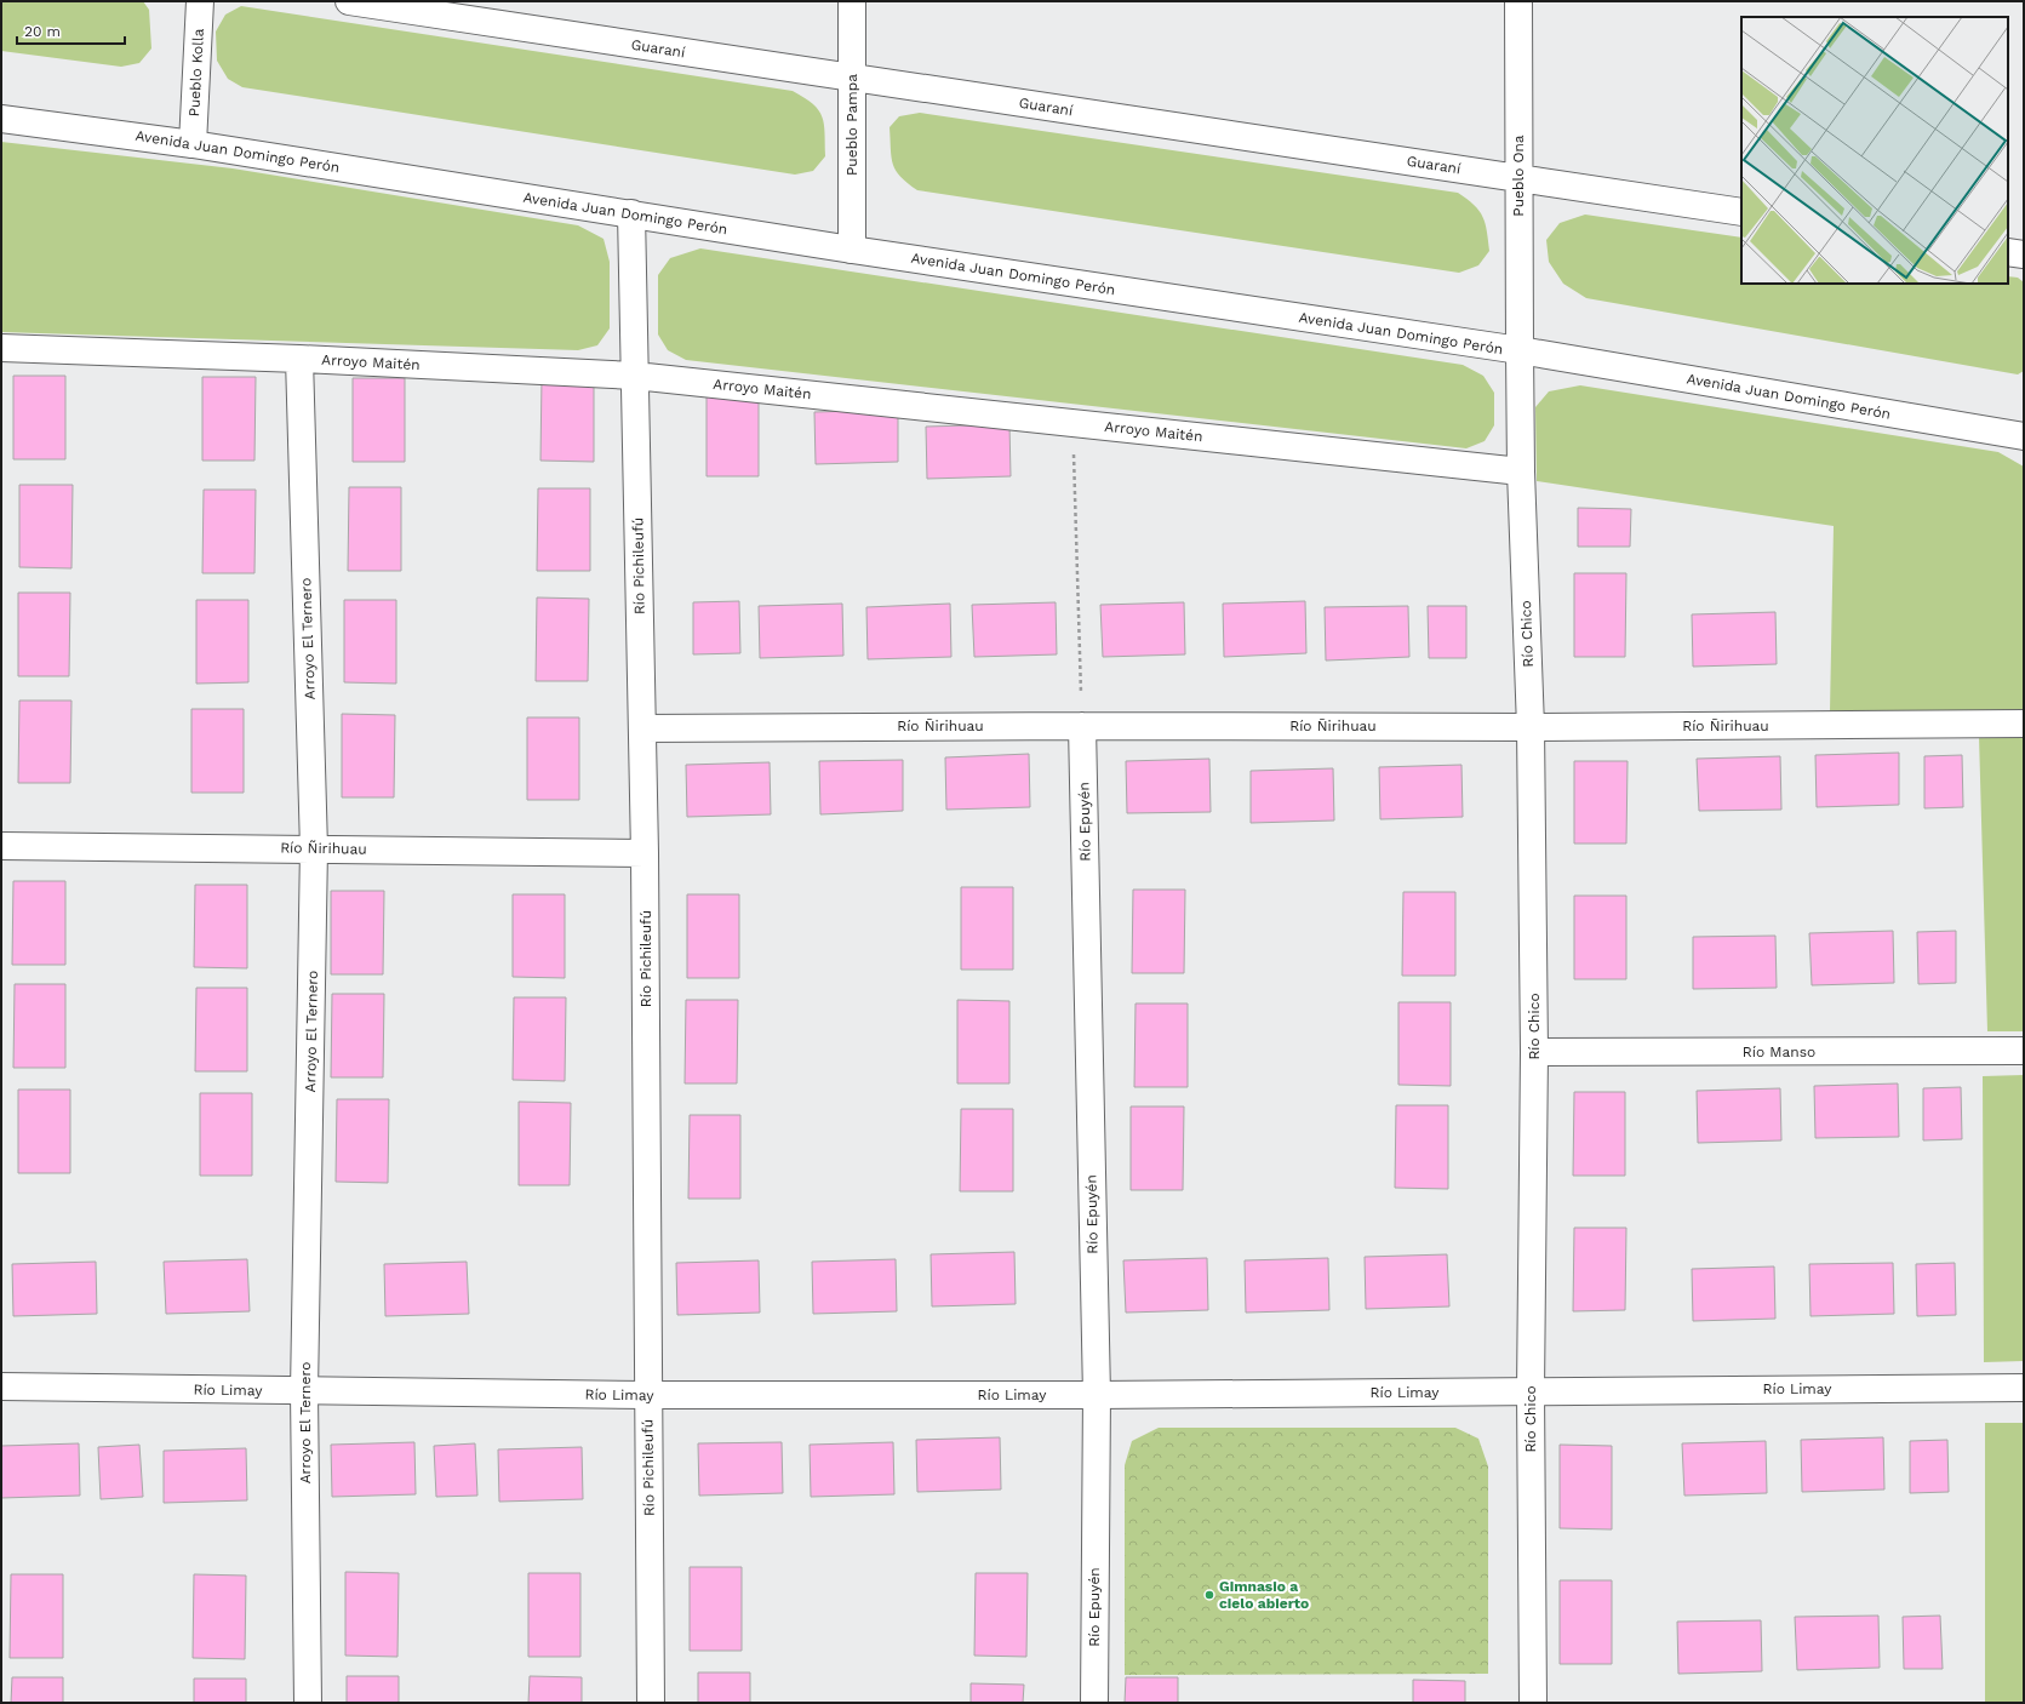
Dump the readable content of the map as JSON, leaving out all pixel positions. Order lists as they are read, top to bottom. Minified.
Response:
{"streets":{"street":["Guaraní","Pueblo Kolla","Pueblo Pampa","Avenida Juan Domingo Perón","Pueblo Ona","Arroyo Maitén","Río Pichileufú","Río Chico","Arroyo El Ternero","Río Ñirihuau","Río Epuyén","Río Manso","Río Limay"]},"crossings":[["Guaraní","Pueblo Pampa"],["Guaraní","Pueblo Ona"],["Pueblo Kolla","Avenida Juan Domingo Perón"],["Pueblo Pampa","Avenida Juan Domingo Perón"],["Avenida Juan Domingo Perón","Pueblo Ona"],["Avenida Juan Domingo Perón","Río Pichileufú"],["Avenida Juan Domingo Perón","Río Chico"],["Pueblo Ona","Río Chico"],["Arroyo Maitén","Río Pichileufú"],["Arroyo Maitén","Río Chico"],["Arroyo Maitén","Arroyo El Ternero"],["Río Pichileufú","Río Ñirihuau"],["Río Pichileufú","Río Limay"],["Río Chico","Río Ñirihuau"],["Río Chico","Río Manso"],["Río Chico","Río Limay"],["Arroyo El Ternero","Río Ñirihuau"],["Arroyo El Ternero","Río Limay"],["Río Ñirihuau","Río Epuyén"],["Río Epuyén","Río Limay"]],"places":["Gimnasio a cielo abierto"],"scale_bar":"20 m"}
